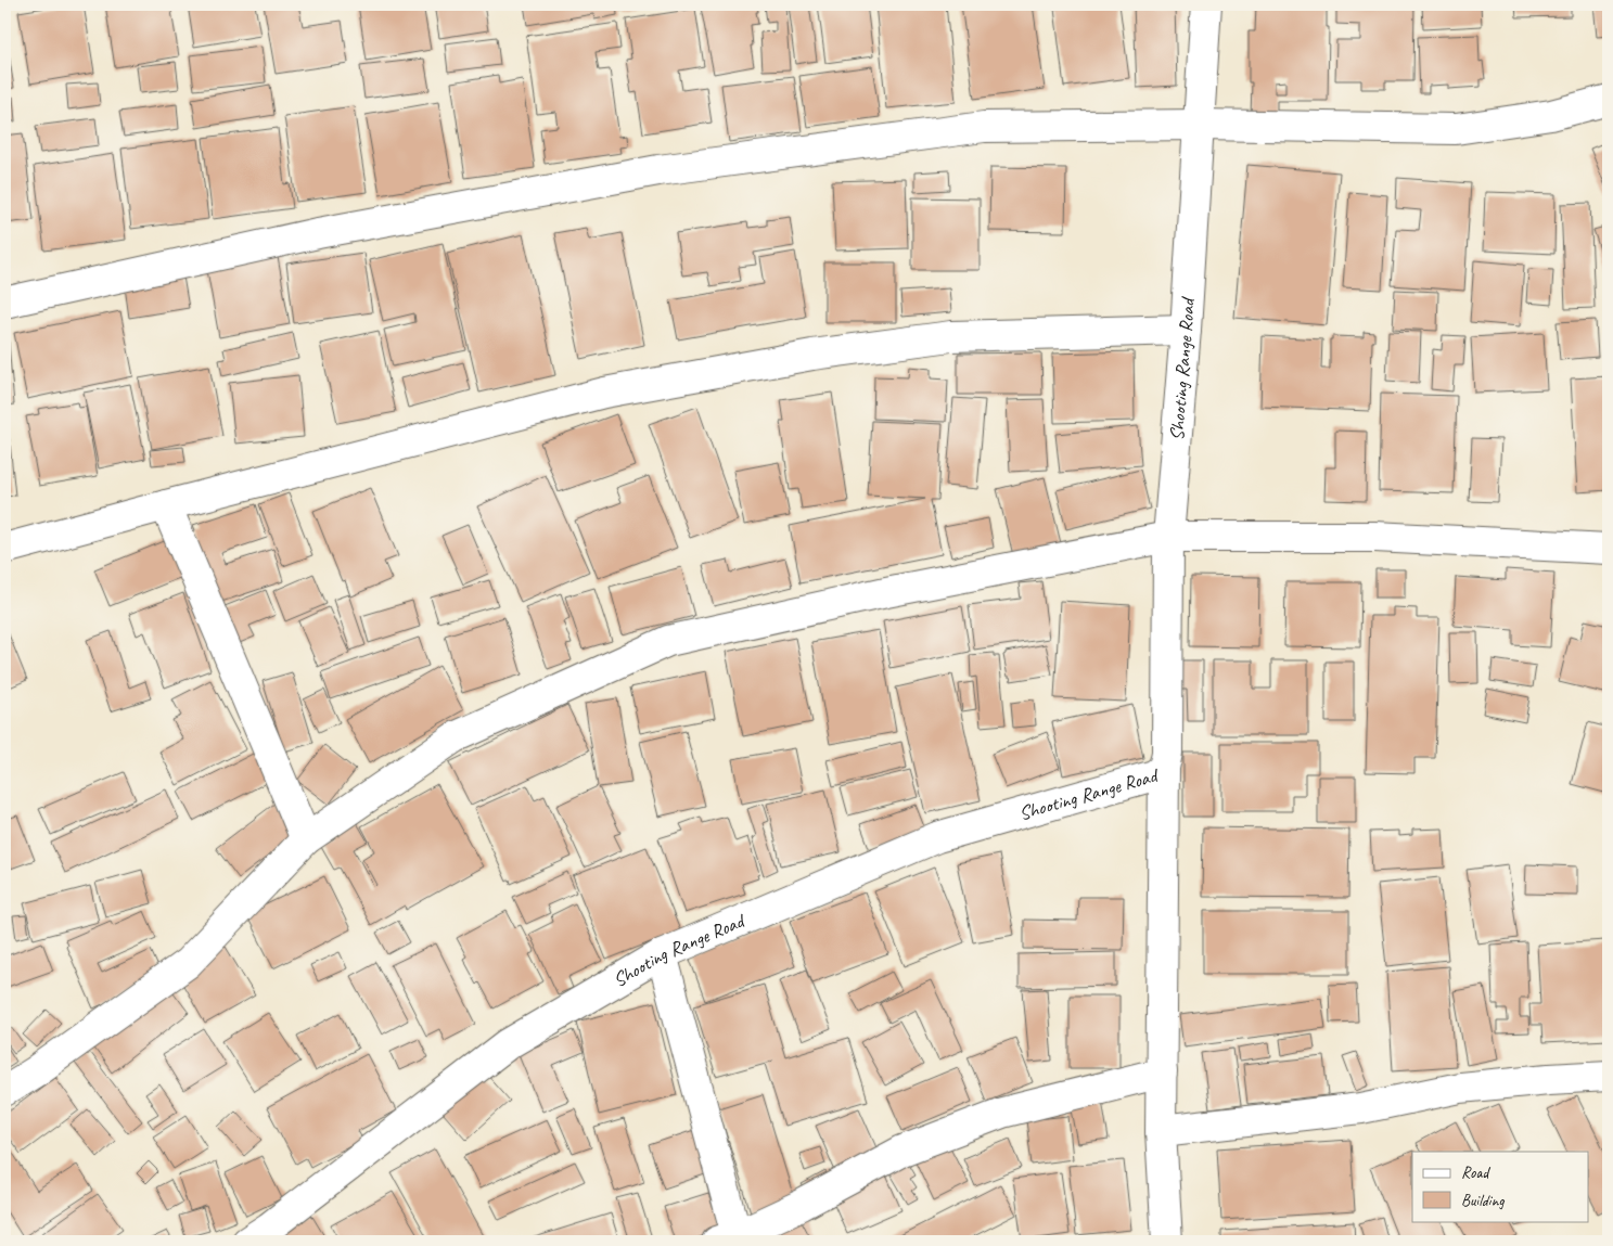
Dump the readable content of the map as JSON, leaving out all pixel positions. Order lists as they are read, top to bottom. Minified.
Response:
{"streets":{"street":["Shooting Range Road"]},"legend":["Road","Building"]}
